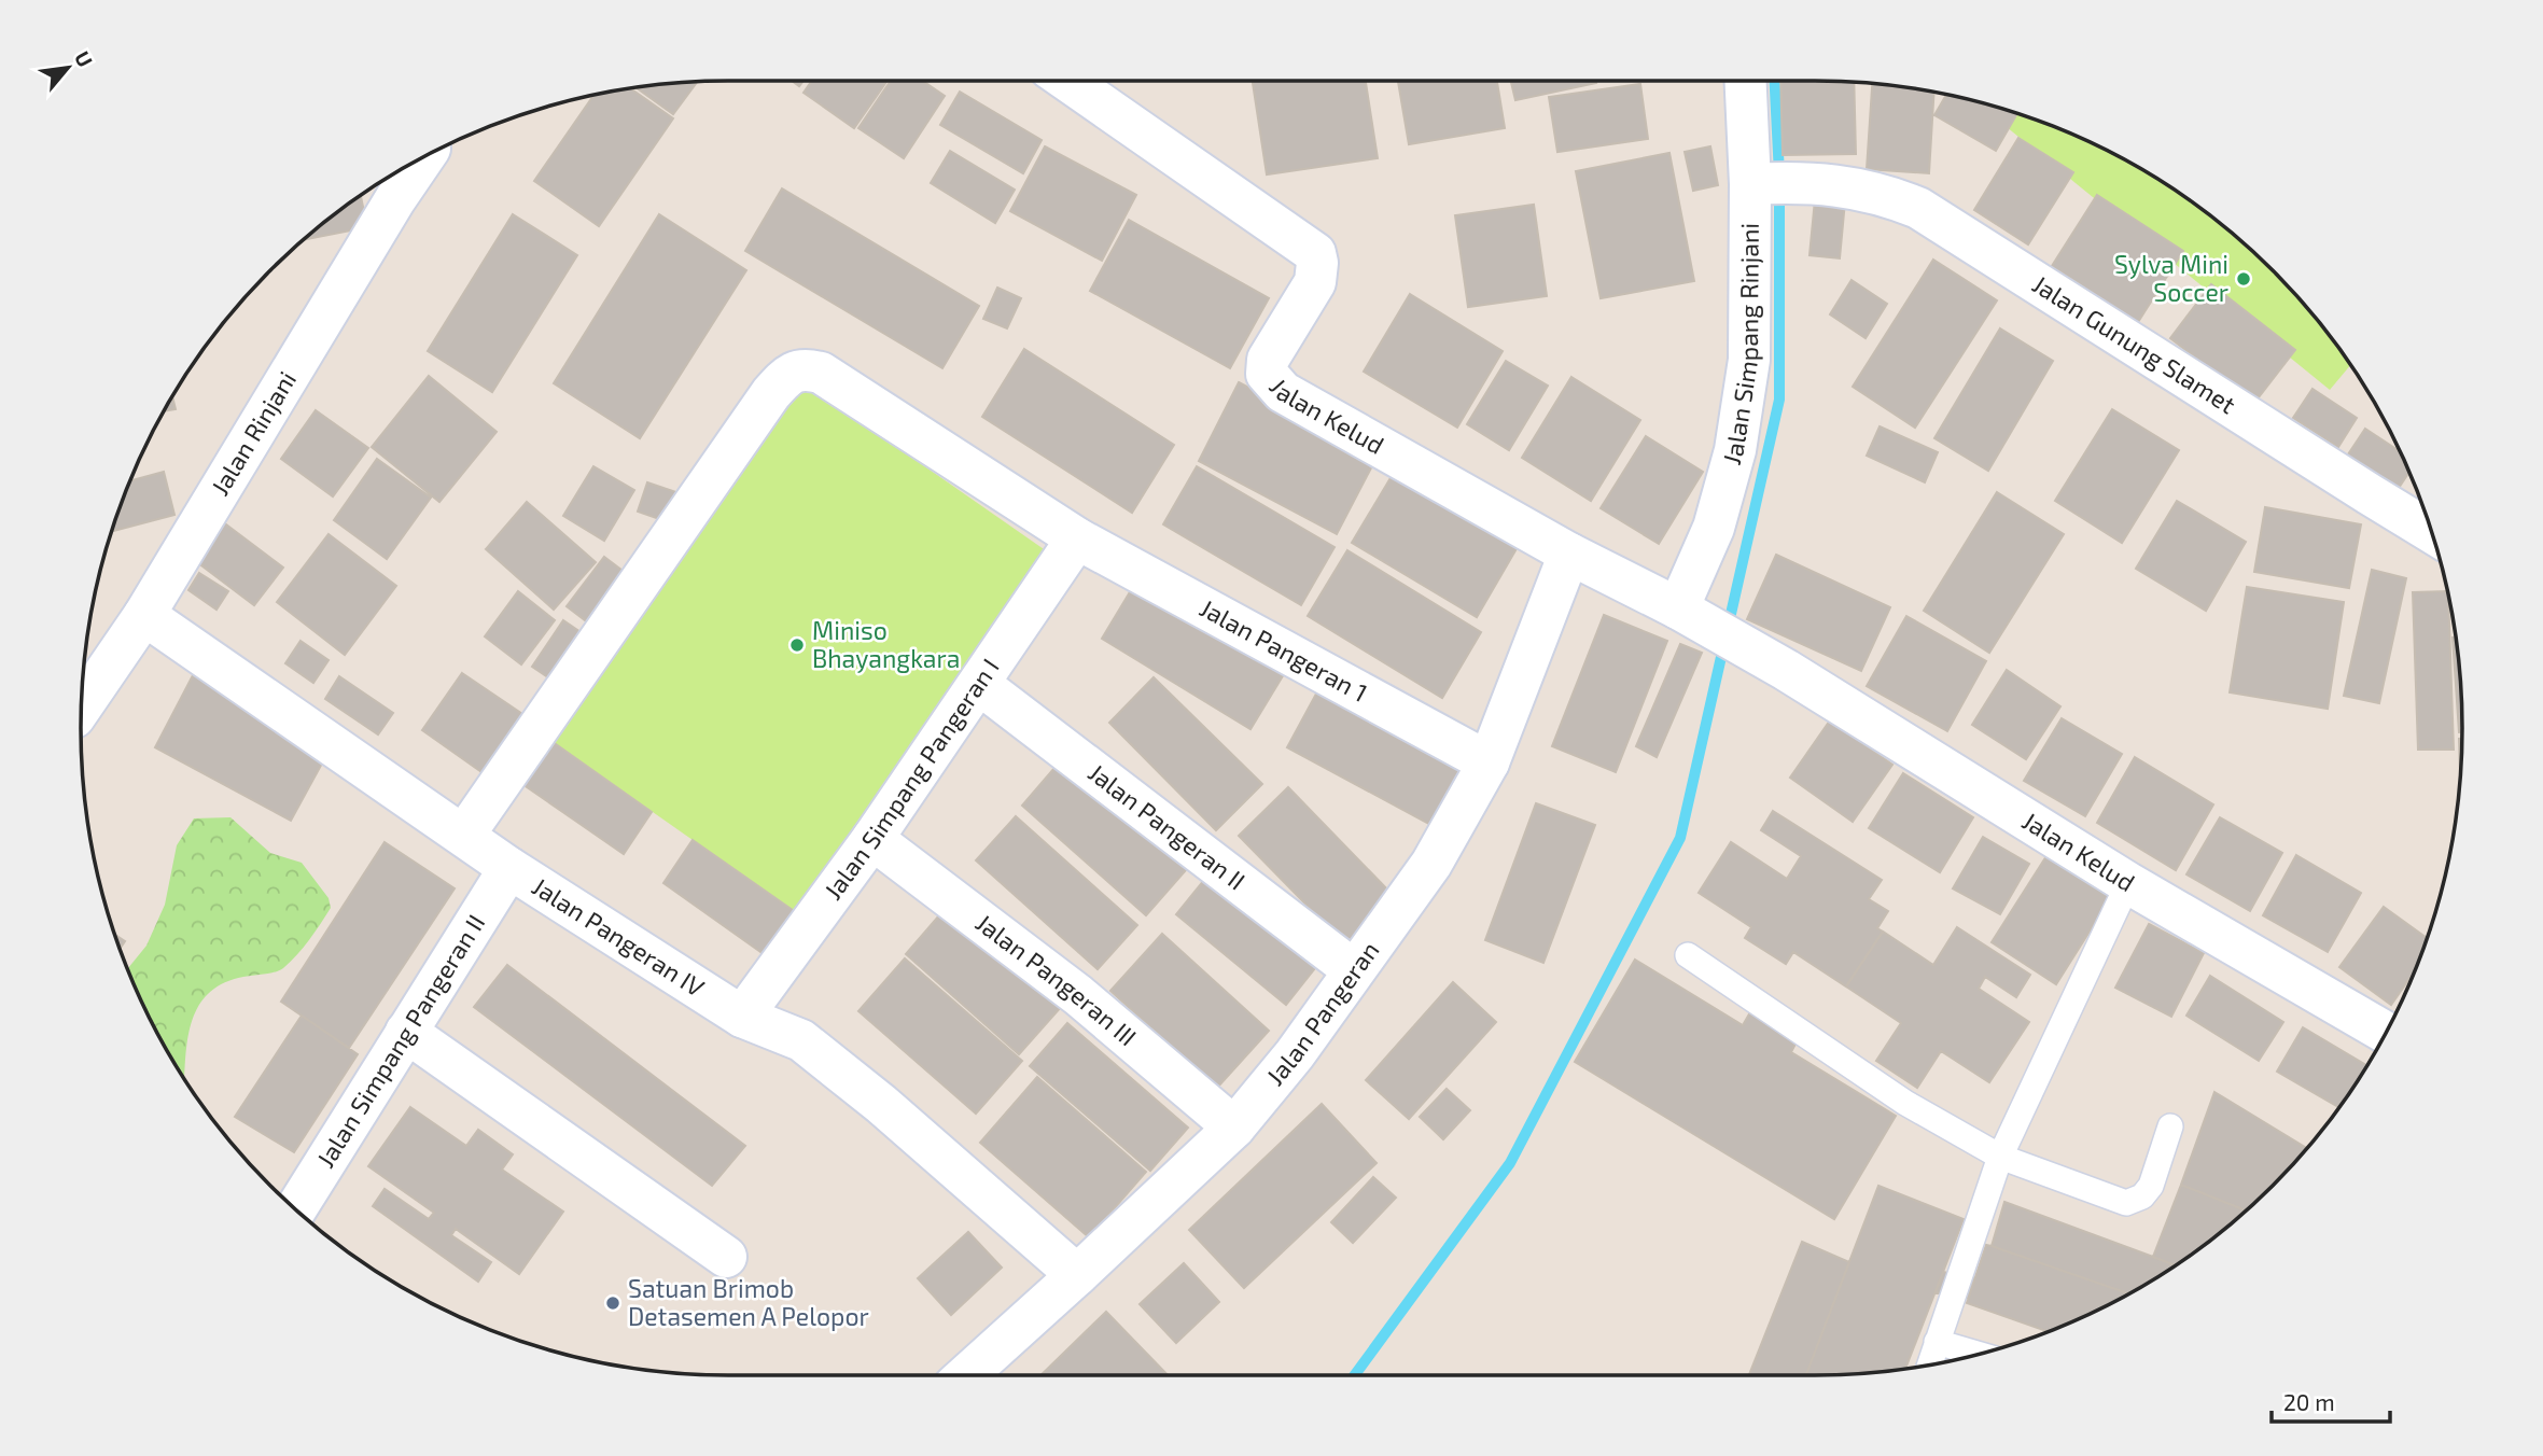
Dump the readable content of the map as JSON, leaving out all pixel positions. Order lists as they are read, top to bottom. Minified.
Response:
{"streets":{"street":["Jalan Simpang Rinjani","Jalan Gunung Slamet","Jalan Kelud","Jalan Rinjani","Jalan Pangeran 1","Jalan Simpang Pangeran I","Jalan Pangeran II","Jalan Pangeran IV","Jalan Pangeran III","Jalan Pangeran","Jalan Simpang Pangeran II"]},"crossings":[["Jalan Simpang Rinjani","Jalan Gunung Slamet"],["Jalan Simpang Rinjani","Jalan Kelud"],["Jalan Kelud","Jalan Pangeran"],["Jalan Rinjani","Jalan Pangeran IV"],["Jalan Pangeran 1","Jalan Simpang Pangeran I"],["Jalan Pangeran 1","Jalan Pangeran IV"],["Jalan Pangeran 1","Jalan Pangeran"],["Jalan Simpang Pangeran I","Jalan Pangeran II"],["Jalan Simpang Pangeran I","Jalan Pangeran IV"],["Jalan Simpang Pangeran I","Jalan Pangeran III"],["Jalan Pangeran II","Jalan Pangeran"],["Jalan Pangeran IV","Jalan Pangeran"],["Jalan Pangeran IV","Jalan Simpang Pangeran II"],["Jalan Pangeran III","Jalan Pangeran"]],"places":["Sylva Mini Soccer","Miniso Bhayangkara","Satuan Brimob Detasemen A Pelopor"],"scale_bar":"20 m","north":"top right"}
